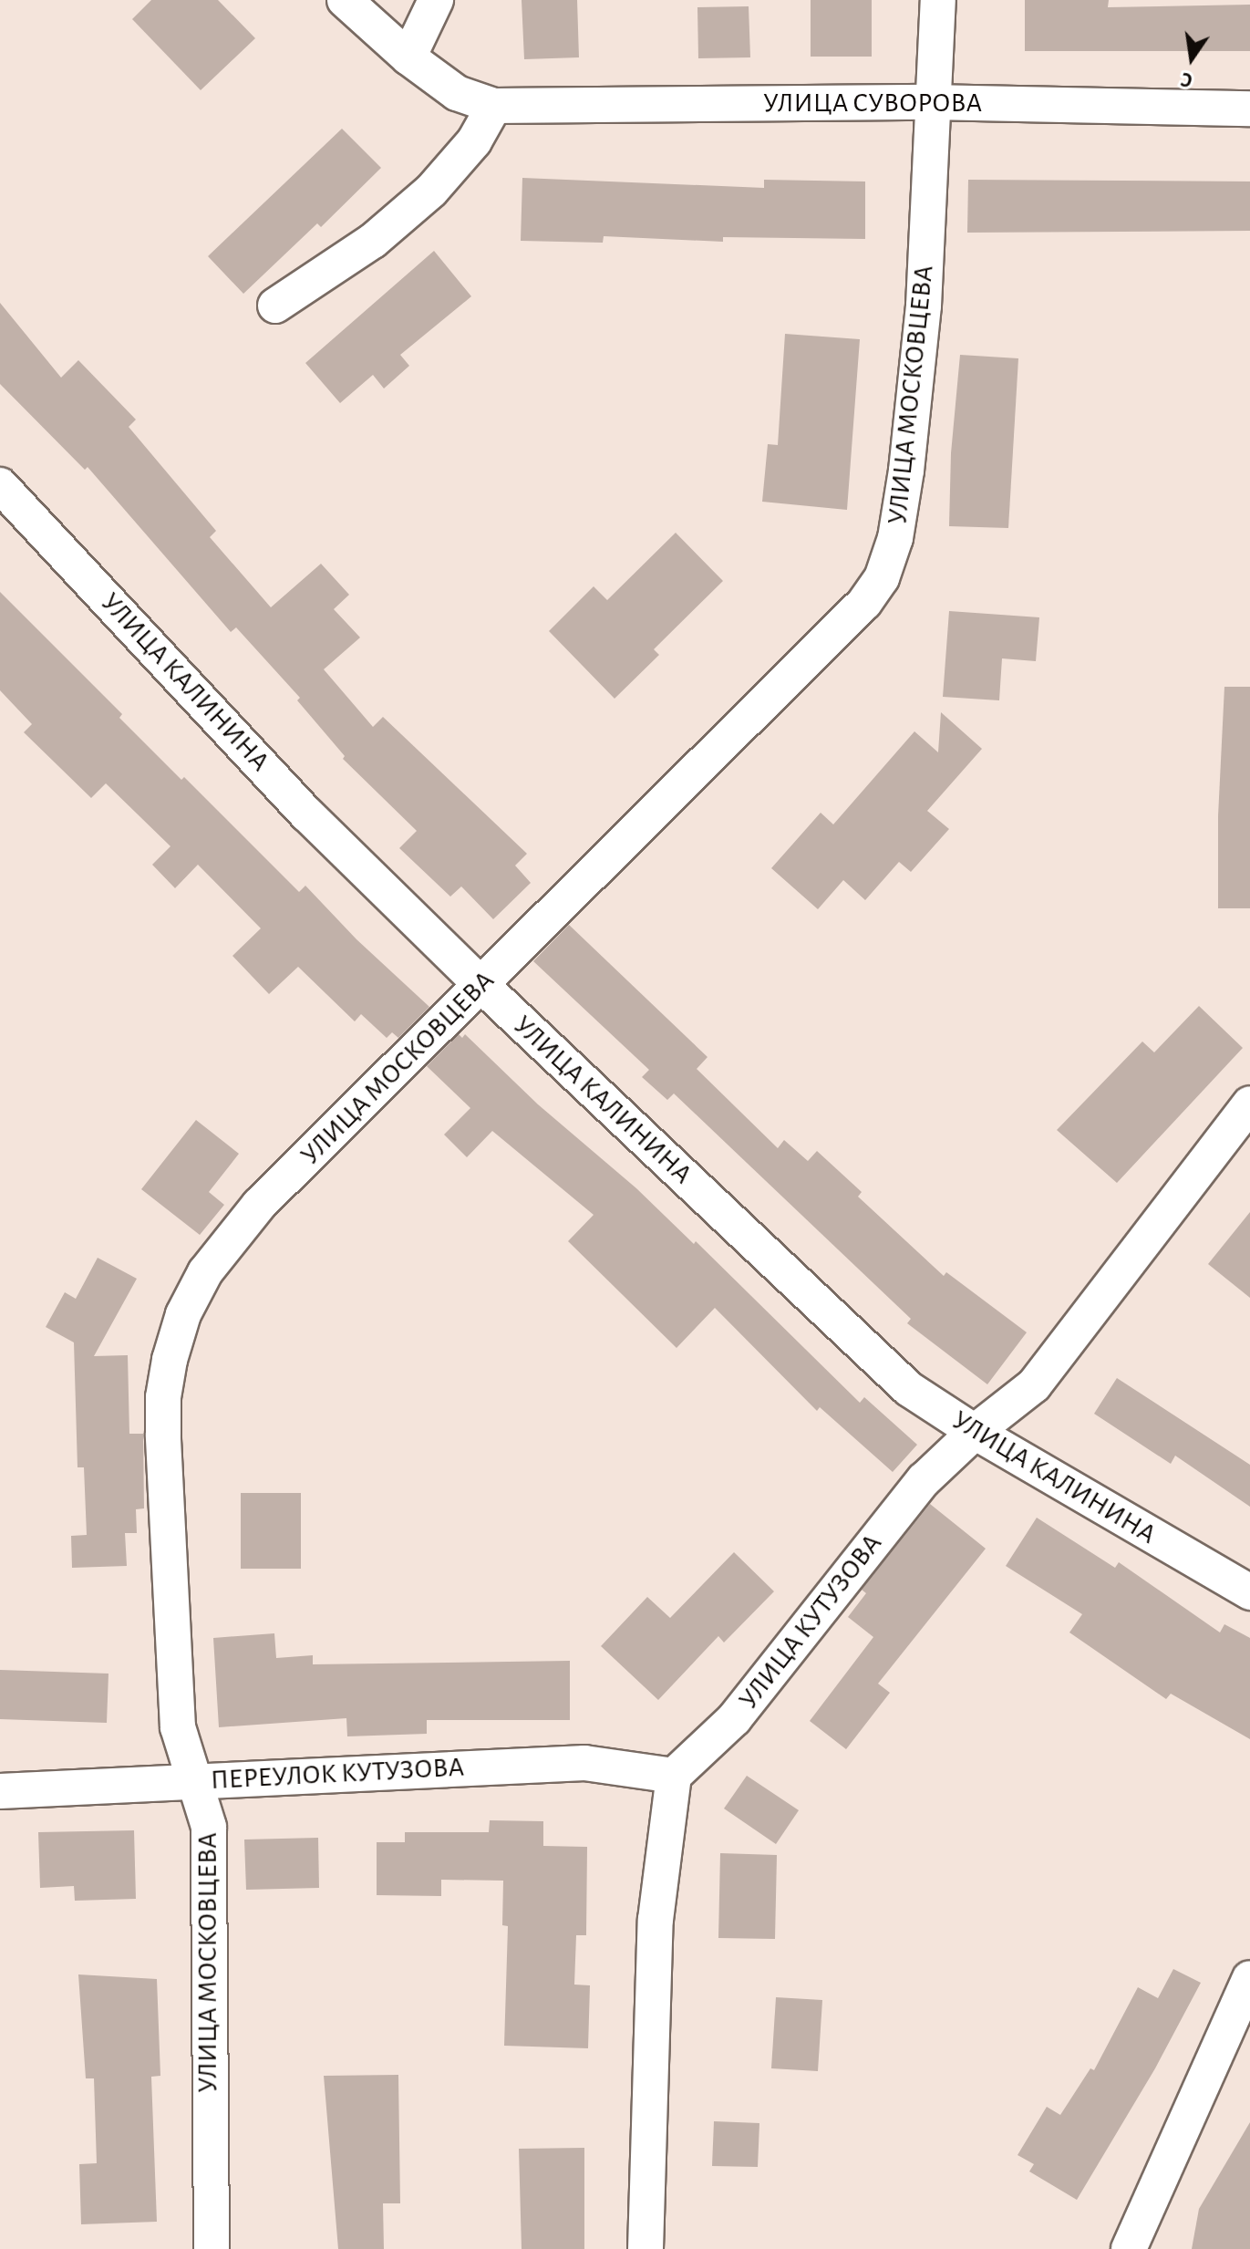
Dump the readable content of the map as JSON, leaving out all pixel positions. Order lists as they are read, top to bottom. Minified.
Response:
{"streets":{"street":["УЛИЦА СУВОРОВА","УЛИЦА МОСКОВЦЕВА","УЛИЦА КАЛИНИНА","УЛИЦА КУТУЗОВА","ПЕРЕУЛОК КУТУЗОВА"]},"crossings":[["УЛИЦА СУВОРОВА","УЛИЦА МОСКОВЦЕВА"],["УЛИЦА МОСКОВЦЕВА","УЛИЦА КАЛИНИНА"],["УЛИЦА МОСКОВЦЕВА","ПЕРЕУЛОК КУТУЗОВА"],["УЛИЦА КАЛИНИНА","УЛИЦА КУТУЗОВА"],["УЛИЦА КУТУЗОВА","ПЕРЕУЛОК КУТУЗОВА"]],"north":"bottom"}
